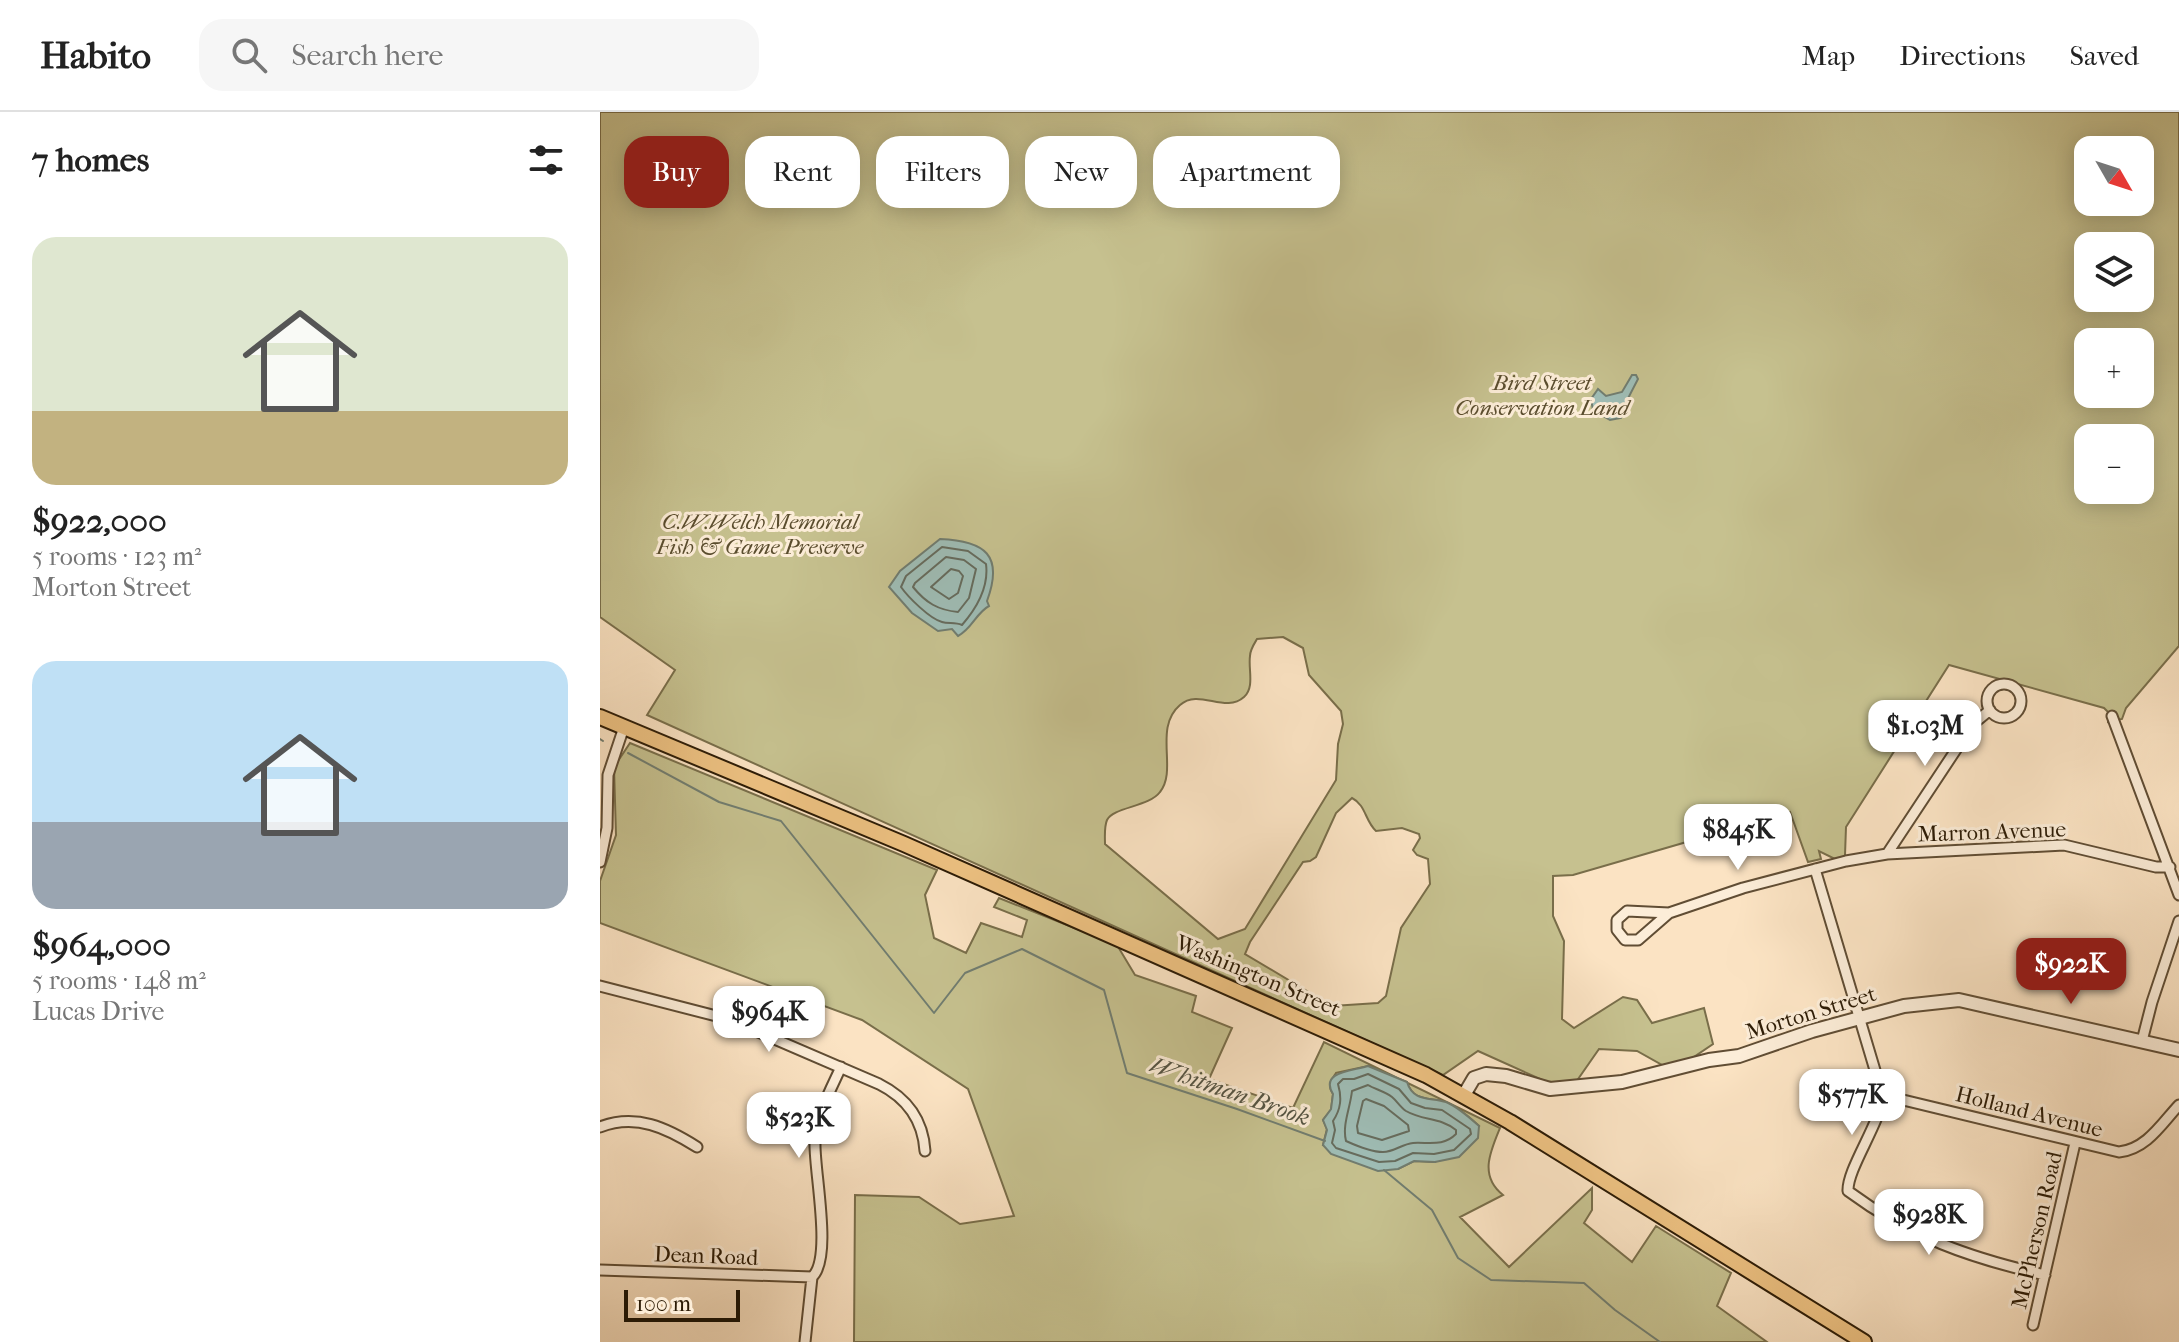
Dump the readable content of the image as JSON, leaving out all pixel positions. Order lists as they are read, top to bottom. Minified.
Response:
{"streets":{"main road":["Washington Street"],"street":["Marron Avenue","Morton Street","Holland Avenue","McPherson Road","Dean Road"]},"crossings":[["Washington Street","Morton Street"],["Holland Avenue","McPherson Road"]],"water":["Whitman Brook"],"parks":["Bird Street Conservation Land","C.W.Welch Memorial Fish & Game Preserve"],"scale_bar":"100 m","north":"bottom right","page":{"header":"Habito","search":"Search here","nav":["Map","Directions","Saved"],"heading":"7 homes","map_buttons":["+","−"],"chip":["Buy","Rent","Filters","New","Apartment"],"list":[{"name":"$922,000","note":"5 rooms · 123 m² · Morton Street"},{"name":"$964,000","note":"5 rooms · 148 m² · Lucas Drive"}],"price":["$1.03M","$845K","$922K","$964K","$577K","$523K","$928K"],"scale":"100 m"}}
